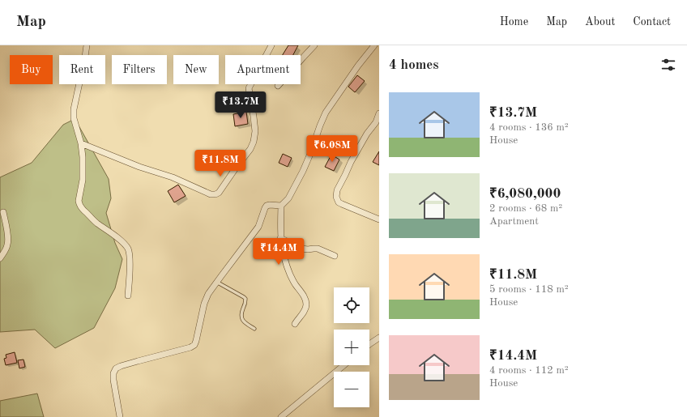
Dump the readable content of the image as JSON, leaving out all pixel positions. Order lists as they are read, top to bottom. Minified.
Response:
{"page":{"header":"Map","nav":["Home","Map","About","Contact"],"heading":"4 homes","chip":["Buy","Rent","Filters","New","Apartment"],"list":[{"name":"₹13.7M","note":"4 rooms · 136 m² · House"},{"name":"₹6,080,000","note":"2 rooms · 68 m² · Apartment"},{"name":"₹11.8M","note":"5 rooms · 118 m² · House"},{"name":"₹14.4M","note":"4 rooms · 112 m² · House"}],"price":["₹13.7M","₹6.08M","₹11.8M","₹14.4M"],"map_buttons":["+","−"]}}
